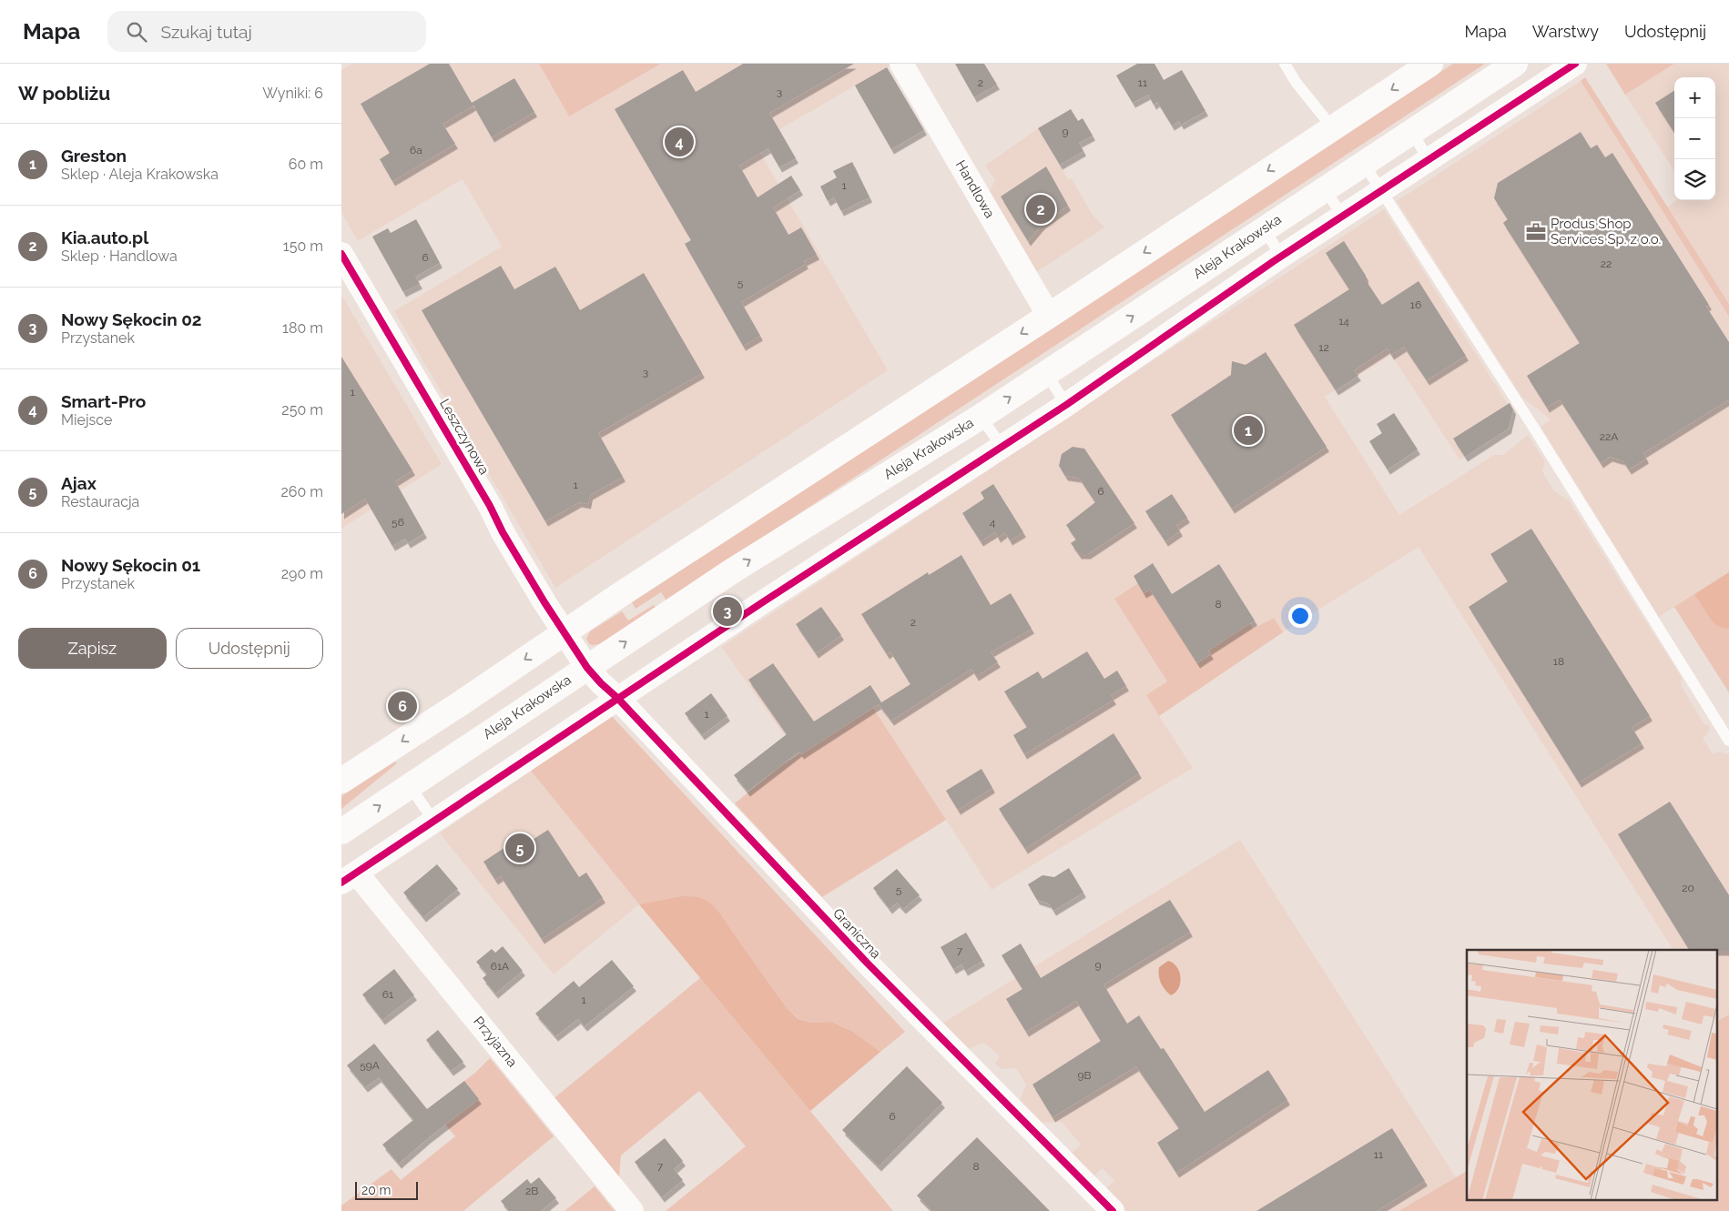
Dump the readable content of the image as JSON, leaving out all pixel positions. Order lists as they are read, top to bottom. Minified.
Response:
{"streets":{"main road":["Aleja Krakowska"],"street":["Handlowa","Leszczynowa","Graniczna","Przyjazna"]},"crossings":[["Aleja Krakowska","Leszczynowa"],["Aleja Krakowska","Graniczna"],["Leszczynowa","Graniczna"]],"places":{"office":["Produs Shop Services Sp. z o.o."]},"house_numbers":["2","11","3","9","6a","1","6","22","5","16","14","12","3","1","22A","1","6","56","4","8","2","18","1","20","5","7","9","61A","61","1","59A","9B","6","11","7","8","2B"],"scale_bar":"20 m","page":{"header":"Mapa","search":"Szukaj tutaj","nav":["Mapa","Warstwy","Udostępnij"],"heading":["W pobliżu","Wyniki: 6"],"map_buttons":["+","−"],"list":[{"mark":"1","name":"Greston","note":"Sklep · Aleja Krakowska","value":"60 m"},{"mark":"2","name":"Kia.auto.pl","note":"Sklep · Handlowa","value":"150 m"},{"mark":"3","name":"Nowy Sękocin 02","note":"Przystanek","value":"180 m"},{"mark":"4","name":"Smart-Pro","note":"Miejsce","value":"250 m"},{"mark":"5","name":"Ajax","note":"Restauracja","value":"260 m"},{"mark":"6","name":"Nowy Sękocin 01","note":"Przystanek","value":"290 m"}],"pins":["4","2","1","3","6","5"],"buttons":["Zapisz","Udostępnij"],"scale":"20 m"}}
